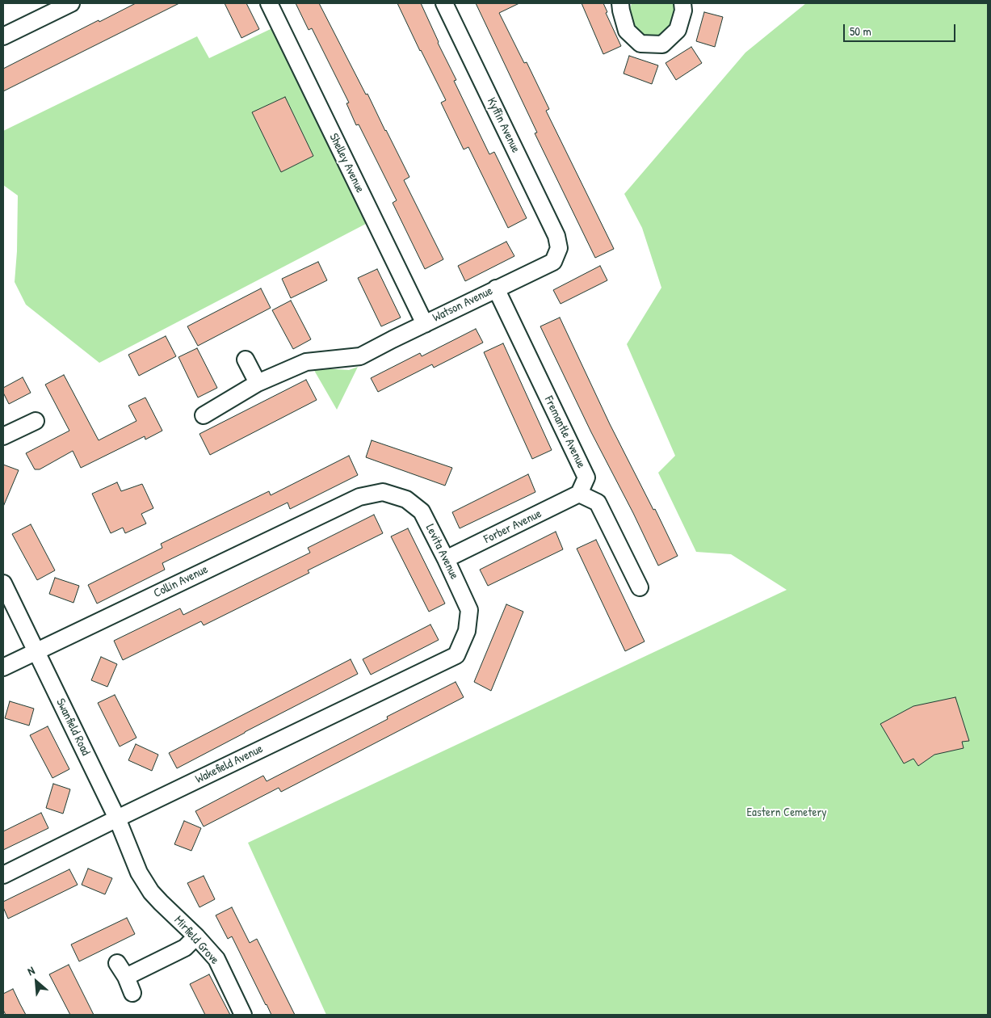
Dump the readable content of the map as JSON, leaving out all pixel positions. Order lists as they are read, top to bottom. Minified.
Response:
{"streets":{"street":["Kyffin Avenue","Shelley Avenue","Watson Avenue","Fremantle Avenue","Forber Avenue","Levita Avenue","Collin Avenue","Swanfield Road","Wakefield Avenue","Mirfield Grove"]},"crossings":[["Kyffin Avenue","Watson Avenue"],["Shelley Avenue","Watson Avenue"],["Watson Avenue","Fremantle Avenue"],["Fremantle Avenue","Forber Avenue"],["Forber Avenue","Levita Avenue"],["Levita Avenue","Collin Avenue"],["Levita Avenue","Wakefield Avenue"],["Collin Avenue","Swanfield Road"],["Swanfield Road","Wakefield Avenue"],["Swanfield Road","Mirfield Grove"]],"parks":["Eastern Cemetery"],"scale_bar":"50 m","north":"top left"}
